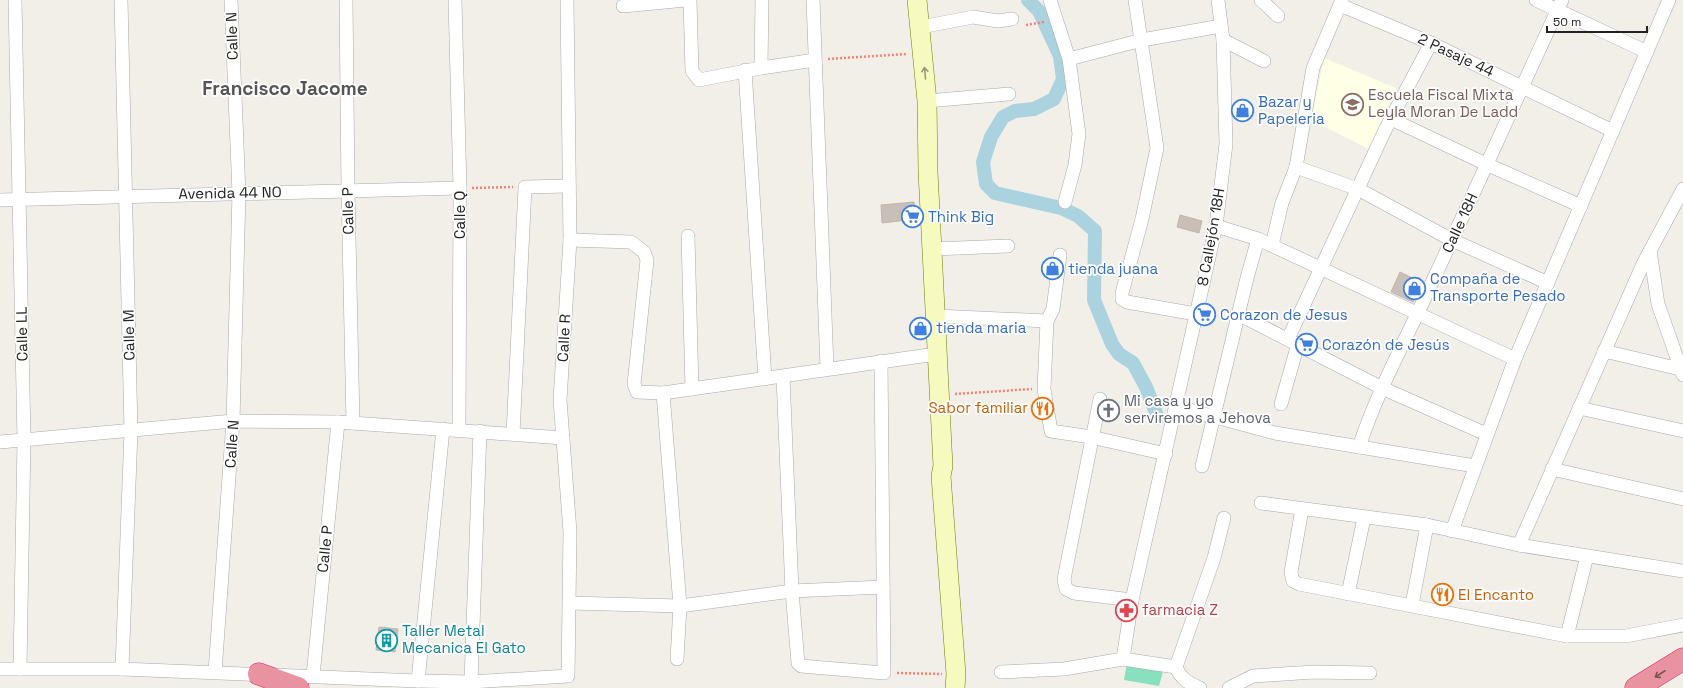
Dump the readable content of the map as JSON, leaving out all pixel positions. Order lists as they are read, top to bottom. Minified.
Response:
{"streets":{"street":["Calle N","2 Pasaje 44","Avenida 44 NO","Calle P","Calle Q","Calle 18H","8 Callejón 18H","Calle LL","Calle M","Calle R"]},"crossings":[["Calle N","Avenida 44 NO"],["2 Pasaje 44","Calle 18H"],["Avenida 44 NO","Calle P"],["Avenida 44 NO","Calle Q"],["Avenida 44 NO","Calle LL"],["Avenida 44 NO","Calle M"]],"districts":["Francisco Jacome"],"places":{"school or university":["Escuela Fiscal Mixta Leyla Moran De Ladd"],"shop":["Bazar y Papeleria","tienda juana","Compaña de Transporte Pesado","tienda maria"],"supermarket":["Think Big","Corazon de Jesus","Corazón de Jesús"],"restaurant":["Sabor familiar","El Encanto"],"church":["Mi casa y yo serviremos a Jehova"],"pharmacy":["farmacia Z"],"building":["Taller Metal Mecanica El Gato"]},"scale_bar":"50 m"}
